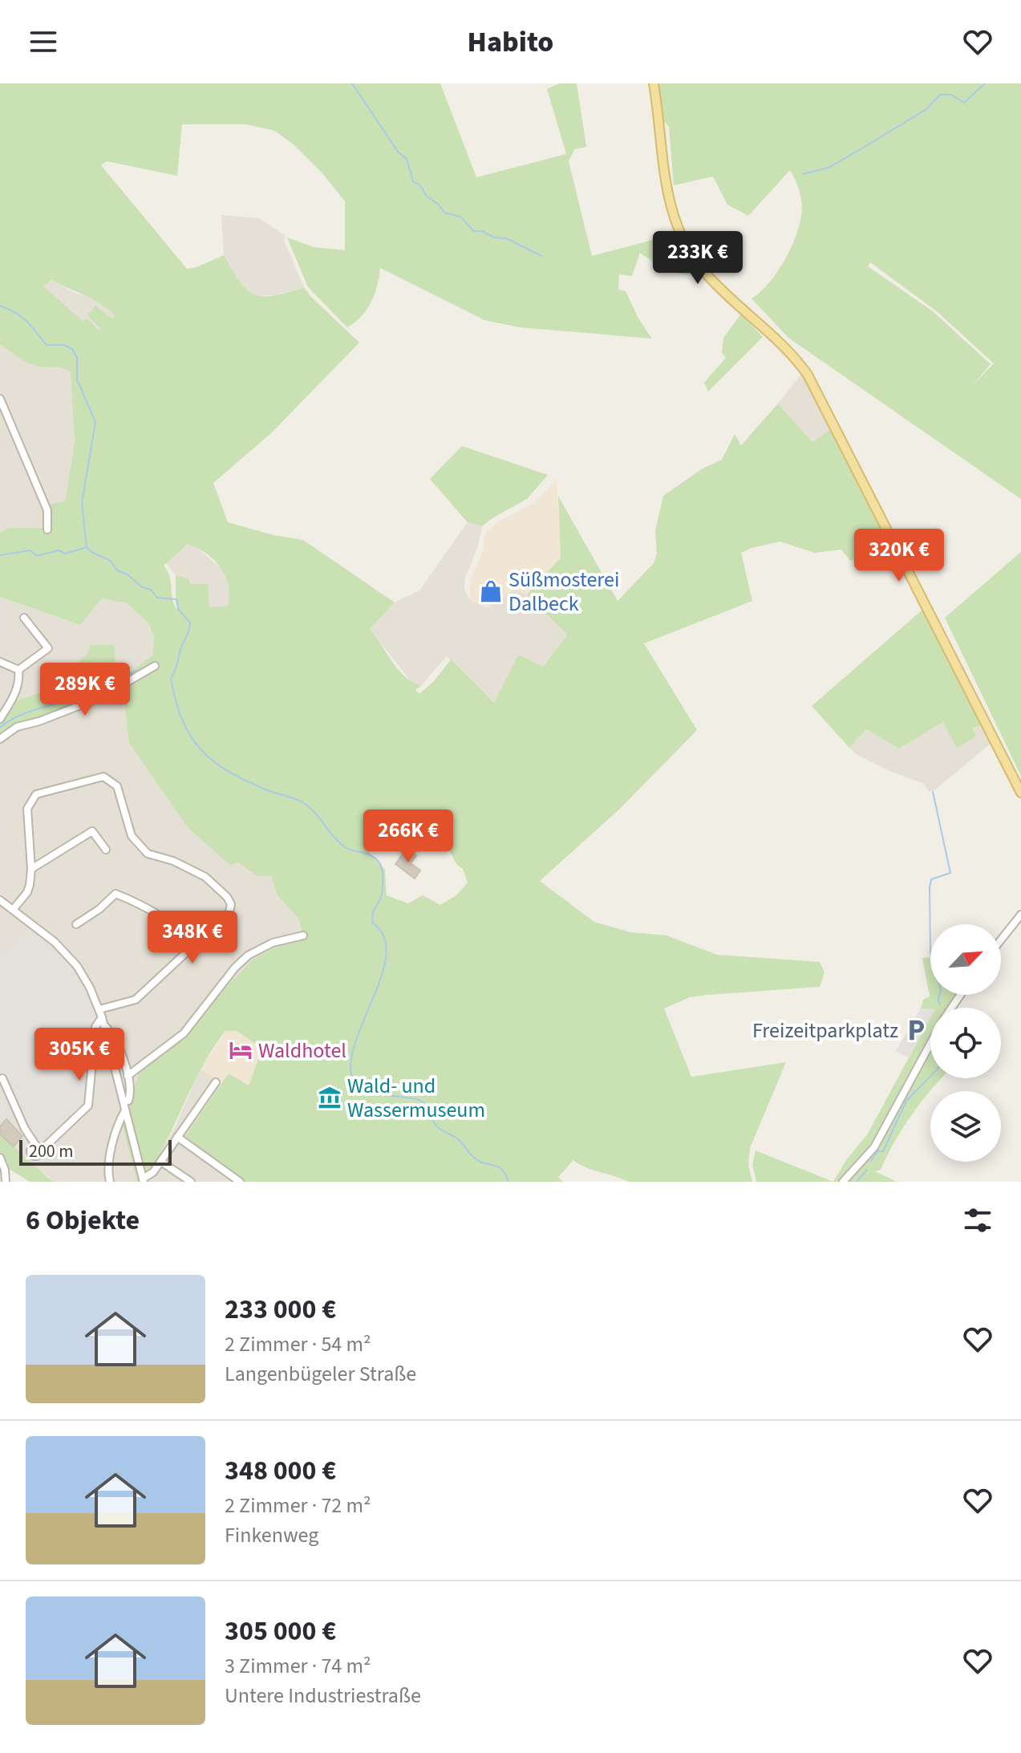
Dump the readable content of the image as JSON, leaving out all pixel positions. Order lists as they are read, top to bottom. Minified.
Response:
{"places":{"shop":["Süßmosterei Dalbeck"],"parking":["Freizeitparkplatz"],"hotel":["Waldhotel"],"museum":["Wald- und Wassermuseum"]},"scale_bar":"200 m","north":"top right","page":{"header":"Habito","price":["233K €","320K €","289K €","266K €","348K €","305K €"],"scale":"200 m","heading":"6 Objekte","list":[{"name":"233 000 €","note":"2 Zimmer · 54 m² · Langenbügeler Straße"},{"name":"348 000 €","note":"2 Zimmer · 72 m² · Finkenweg"},{"name":"305 000 €","note":"3 Zimmer · 74 m² · Untere Industriestraße"}]}}
